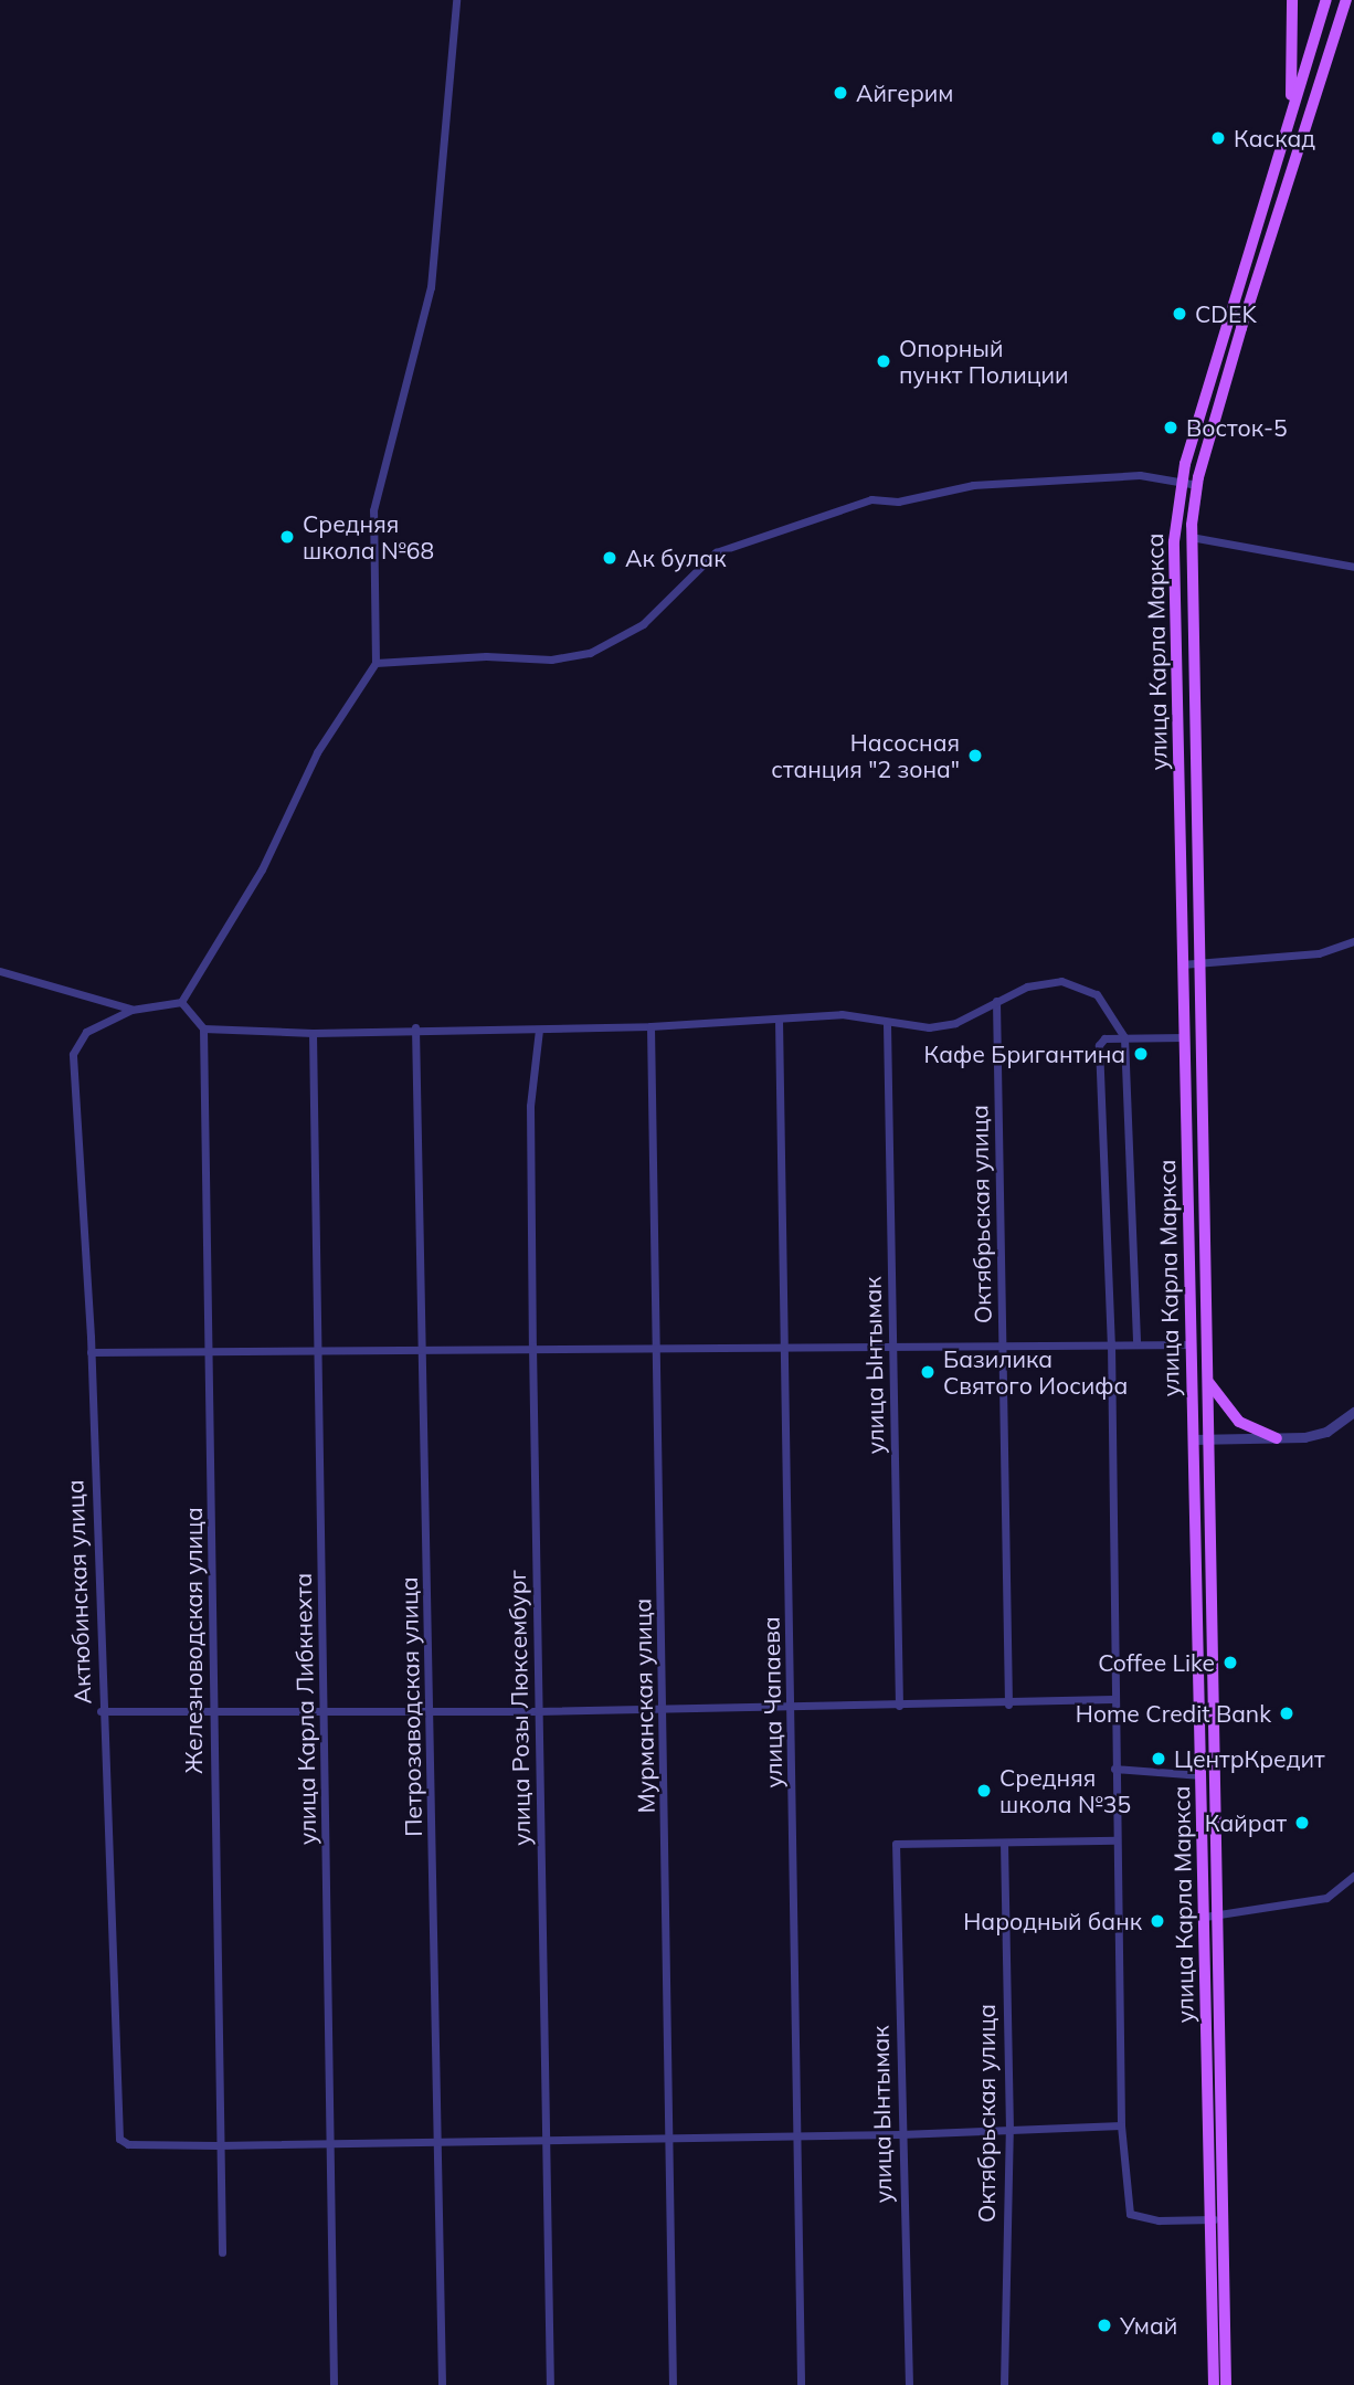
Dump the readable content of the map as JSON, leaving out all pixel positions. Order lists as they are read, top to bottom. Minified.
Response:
{"streets":{"main road":["улица Карла Маркса"],"street":["Октябрьская улица","улица Ынтымак","Актюбинская улица","Железноводская улица","улица Чапаева","Мурманская улица","Петрозаводская улица","улица Розы Люксембург","улица Карла Либкнехта"]},"crossings":[["Октябрьская улица","улица Ынтымак"],["Актюбинская улица","Железноводская улица"]],"places":["Айгерим","Каскад","CDEK","Опорный пункт Полиции","Восток-5","Средняя школа №68","Ак булак","Насосная станция \"2 зона\"","Кафе Бригантина","Базилика Святого Иосифа","Coffee Like","Home Credit Bank","ЦентрКредит","Средняя школа №35","Кайрат","Народный банк","Умай"]}
